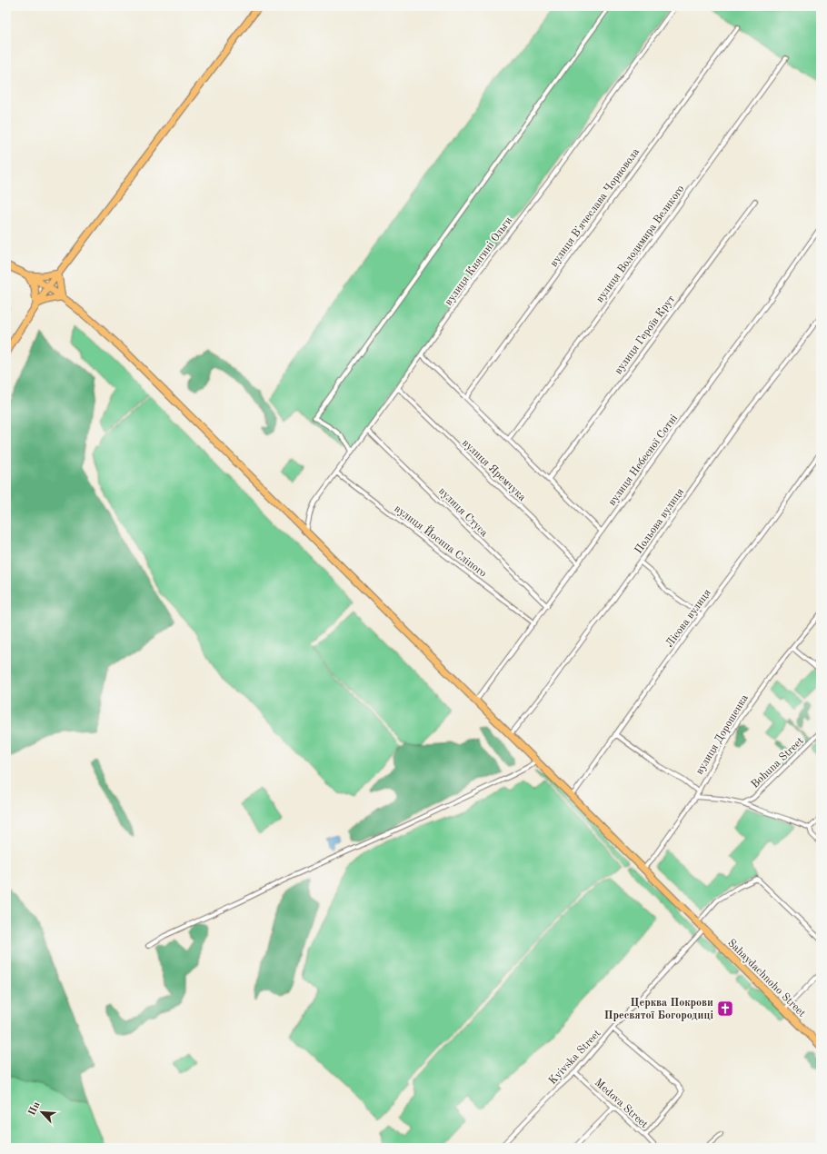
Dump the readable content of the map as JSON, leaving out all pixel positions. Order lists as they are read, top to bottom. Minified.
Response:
{"streets":{"main road":["Sahaydachnoho Street"],"street":["вулиця Вʼячеслава Чорновола","вулиця Володимира Великого","вулиця Княгині Ольги","вулиця Героїв Крут","вулиця Небесної Сотні","вулиця Яремчука","вулиця Стуса","Польова вулиця","вулиця Йосипа Сліпого","Лісова вулиця","вулиця Дорошенка","Bohuna Street","Kyivska Street","Medova Street"]},"crossings":[["вулиця Княгині Ольги","вулиця Яремчука"],["вулиця Княгині Ольги","вулиця Стуса"],["вулиця Княгині Ольги","вулиця Йосипа Сліпого"],["вулиця Княгині Ольги","Sahaydachnoho Street"],["вулиця Небесної Сотні","вулиця Яремчука"],["вулиця Небесної Сотні","вулиця Стуса"],["вулиця Небесної Сотні","вулиця Йосипа Сліпого"],["вулиця Небесної Сотні","Sahaydachnoho Street"],["Польова вулиця","Sahaydachnoho Street"],["Лісова вулиця","Sahaydachnoho Street"],["вулиця Дорошенка","Sahaydachnoho Street"],["Sahaydachnoho Street","Kyivska Street"],["Kyivska Street","Medova Street"]],"places":{"church":["Церква Покрови Пресвятої Богородиці"]},"north":"top left"}
